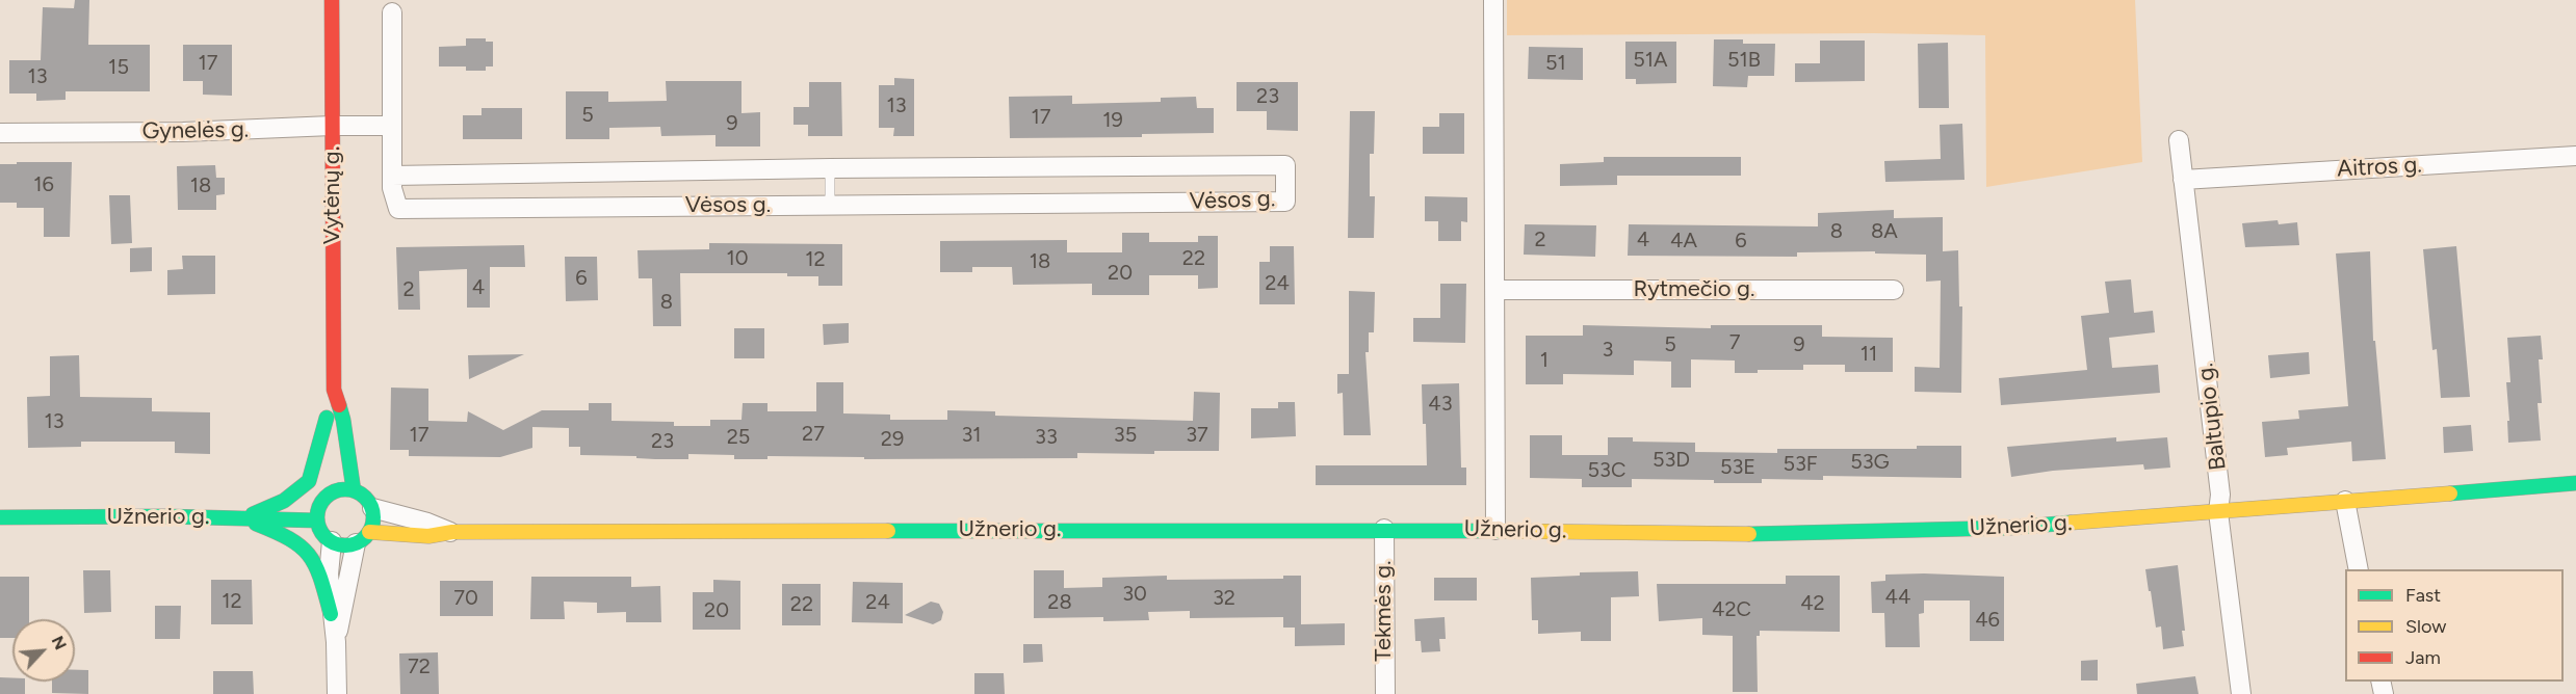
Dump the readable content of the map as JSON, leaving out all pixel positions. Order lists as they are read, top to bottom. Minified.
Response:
{"streets":{"street":["Gynelės g.","Aitros g.","Vytėnų g.","Vėsos g.","Rytmečio g.","Baltupio g.","Užnerio g.","Tekmės g."]},"crossings":[["Gynelės g.","Vytėnų g."],["Aitros g.","Baltupio g."],["Vytėnų g.","Užnerio g."],["Baltupio g.","Užnerio g."],["Užnerio g.","Tekmės g."]],"house_numbers":["51A","51B","17","51","15","13","23","13","5","17","19","9","16","18","8","8A","2","4","4A","6","10","22","12","18","20","6","24","4","2","8","7","5","9","3","11","1","43","13","27","17","31","35","37","25","33","29","23","53D","53G","53F","53E","53C","30","44","70","32","12","24","28","42","22","42C","20","46","72"],"legend":["Fast","Slow","Jam"],"north":"top right"}
